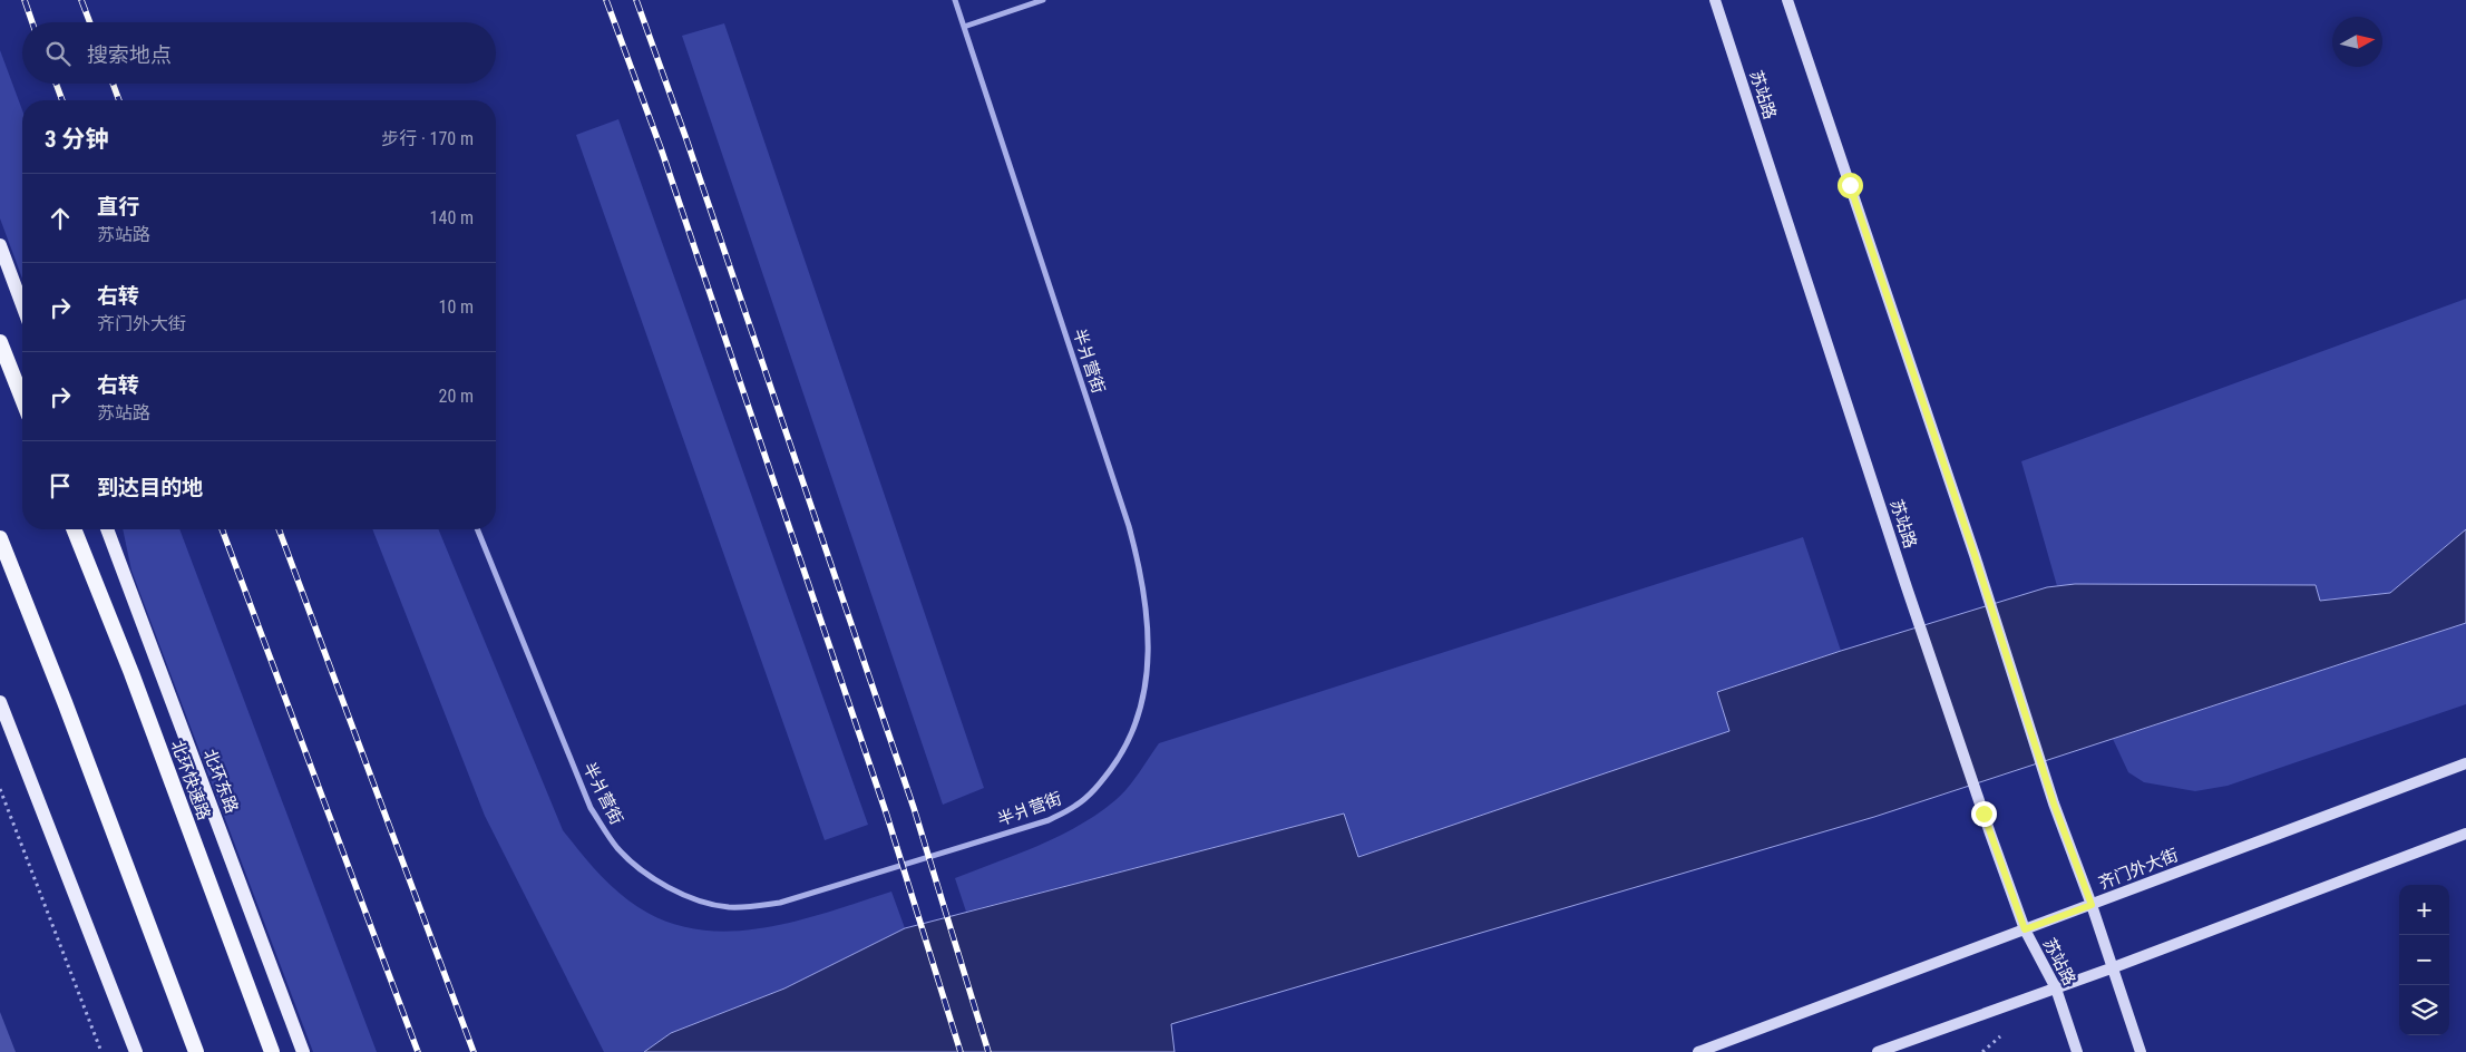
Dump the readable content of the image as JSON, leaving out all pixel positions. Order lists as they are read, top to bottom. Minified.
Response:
{"streets":{"highway":["北环快速路"],"main road":["苏站路","北环东路","齐门外大街"],"street":["半爿营街"]},"crossings":[["苏站路","齐门外大街"]],"north":"right","page":{"search":"搜索地点","heading":["3 分钟","步行 · 170 m"],"list":[["直行","苏站路","140 m"],["右转","齐门外大街","10 m"],["右转","苏站路","20 m"],"到达目的地"],"map_buttons":["+","−"]}}
